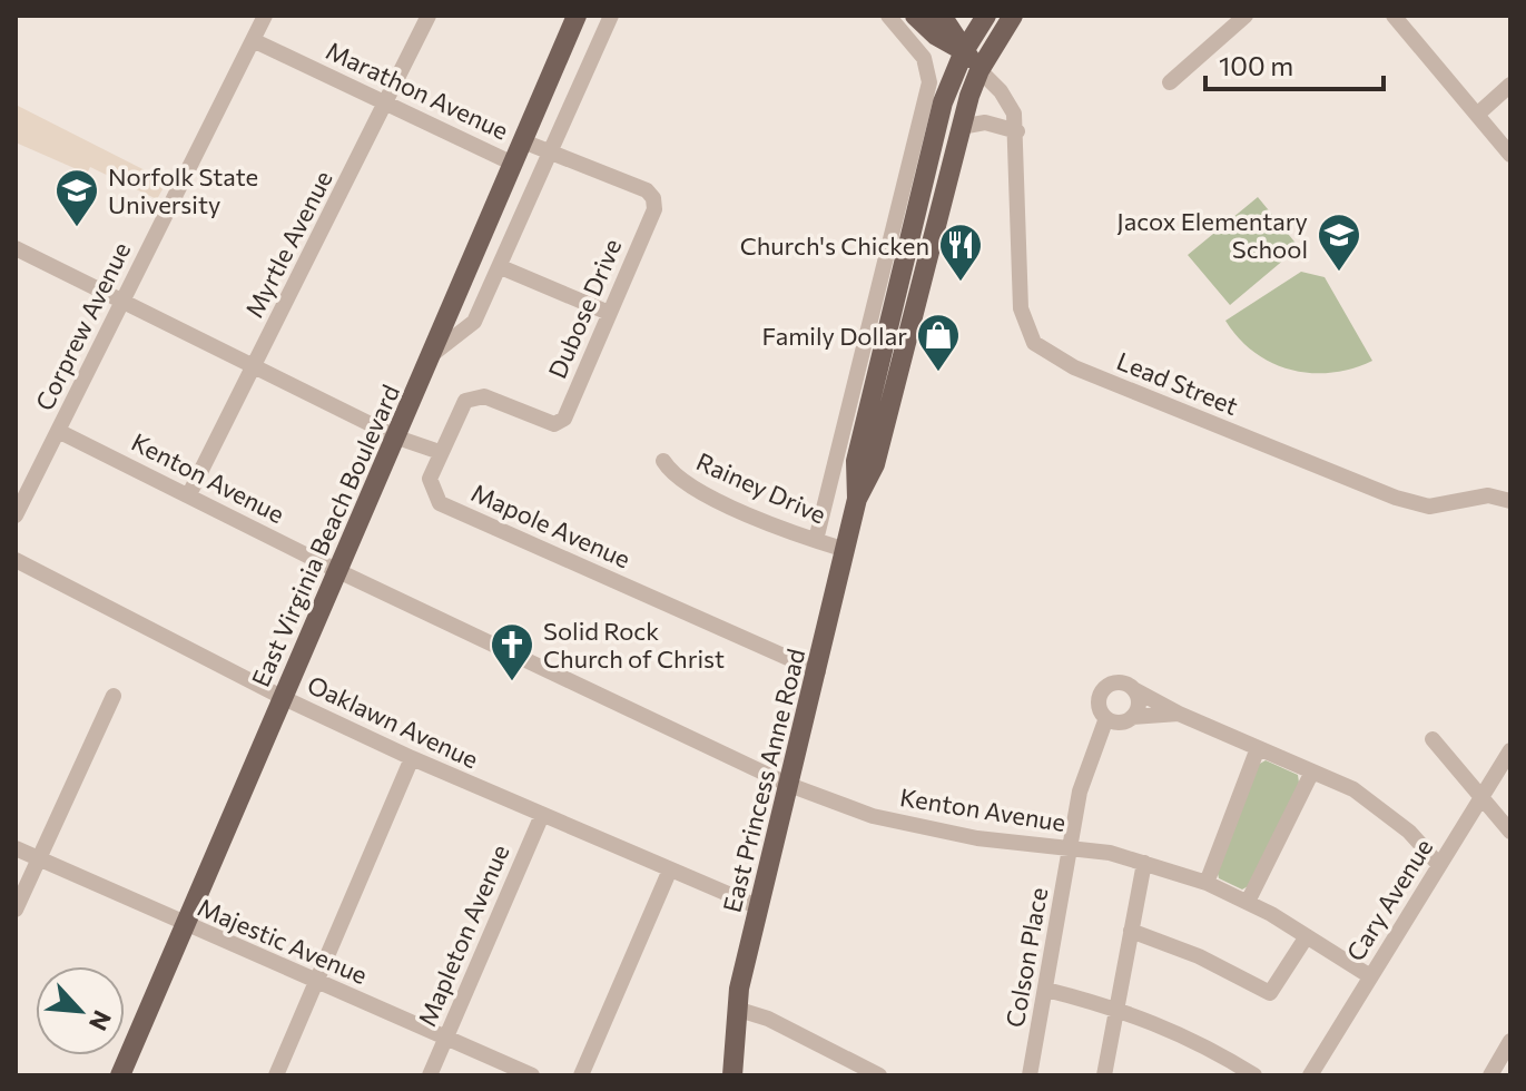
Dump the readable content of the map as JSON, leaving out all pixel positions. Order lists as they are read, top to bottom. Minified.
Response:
{"streets":{"main road":["East Virginia Beach Boulevard","East Princess Anne Road"],"street":["Marathon Avenue","Myrtle Avenue","Dubose Drive","Corprew Avenue","Lead Street","Kenton Avenue","Rainey Drive","Mapole Avenue","Oaklawn Avenue","Cary Avenue","Mapleton Avenue","Majestic Avenue","Colson Place"]},"crossings":[["Marathon Avenue","Myrtle Avenue"],["Marathon Avenue","Corprew Avenue"],["Marathon Avenue","East Virginia Beach Boulevard"],["Myrtle Avenue","Kenton Avenue"],["Dubose Drive","East Virginia Beach Boulevard"],["Corprew Avenue","Kenton Avenue"],["Lead Street","East Princess Anne Road"],["Kenton Avenue","East Virginia Beach Boulevard"],["Kenton Avenue","East Princess Anne Road"],["Kenton Avenue","Cary Avenue"],["Kenton Avenue","Colson Place"],["Rainey Drive","East Princess Anne Road"],["Mapole Avenue","East Princess Anne Road"],["East Virginia Beach Boulevard","Oaklawn Avenue"],["East Virginia Beach Boulevard","Majestic Avenue"],["Oaklawn Avenue","East Princess Anne Road"],["Oaklawn Avenue","Mapleton Avenue"],["Mapleton Avenue","Majestic Avenue"]],"places":{"school or university":["Norfolk State University","Jacox Elementary School"],"restaurant":["Church's Chicken"],"shop":["Family Dollar"],"church":["Solid Rock Church of Christ"]},"scale_bar":"100 m","north":"bottom right"}
